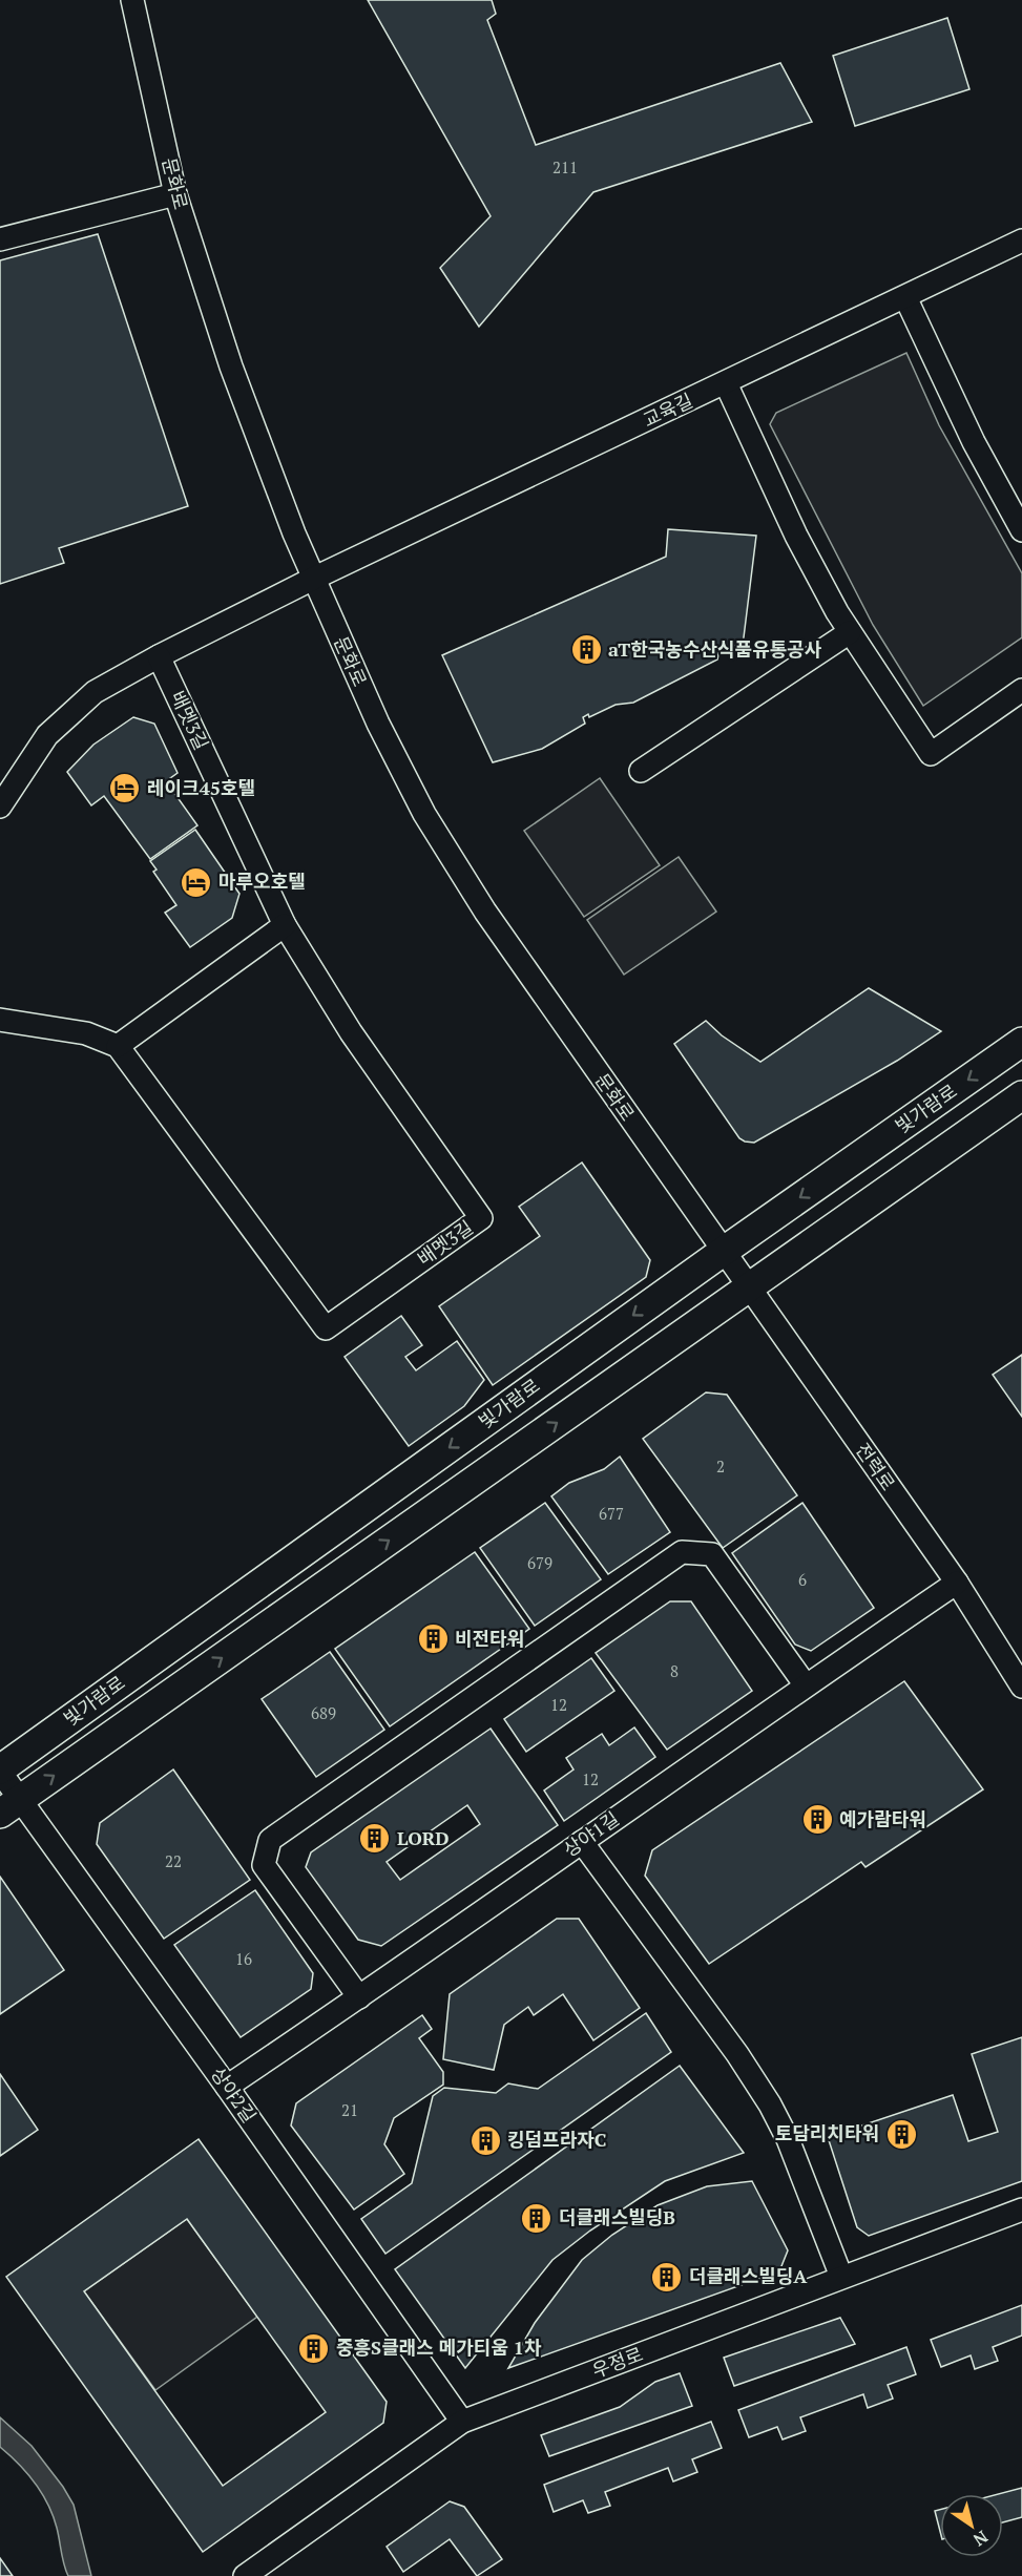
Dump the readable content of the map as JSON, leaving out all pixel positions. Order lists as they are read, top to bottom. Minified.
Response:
{"streets":{"main road":["빛가람로"],"street":["문화로","교육길","배멧3길","전력로","상야1길","상야2길","우정로"]},"crossings":[["문화로","교육길"],["문화로","빛가람로"],["문화로","전력로"],["빛가람로","전력로"],["빛가람로","상야2길"],["전력로","상야1길"],["상야1길","상야2길"],["상야2길","우정로"]],"places":{"building":["aT한국농수산식품유통공사","비전타워","예가람타워","LORD","토담리치타워","킹덤프라자C","더클래스빌딩B","더클래스빌딩A","중흥S클래스 메가티움 1차"],"hotel":["레이크45호텔","마루오호텔"]},"house_numbers":["211","2","677","679","6","8","12","689","12","22","16","21"],"north":"bottom right"}
